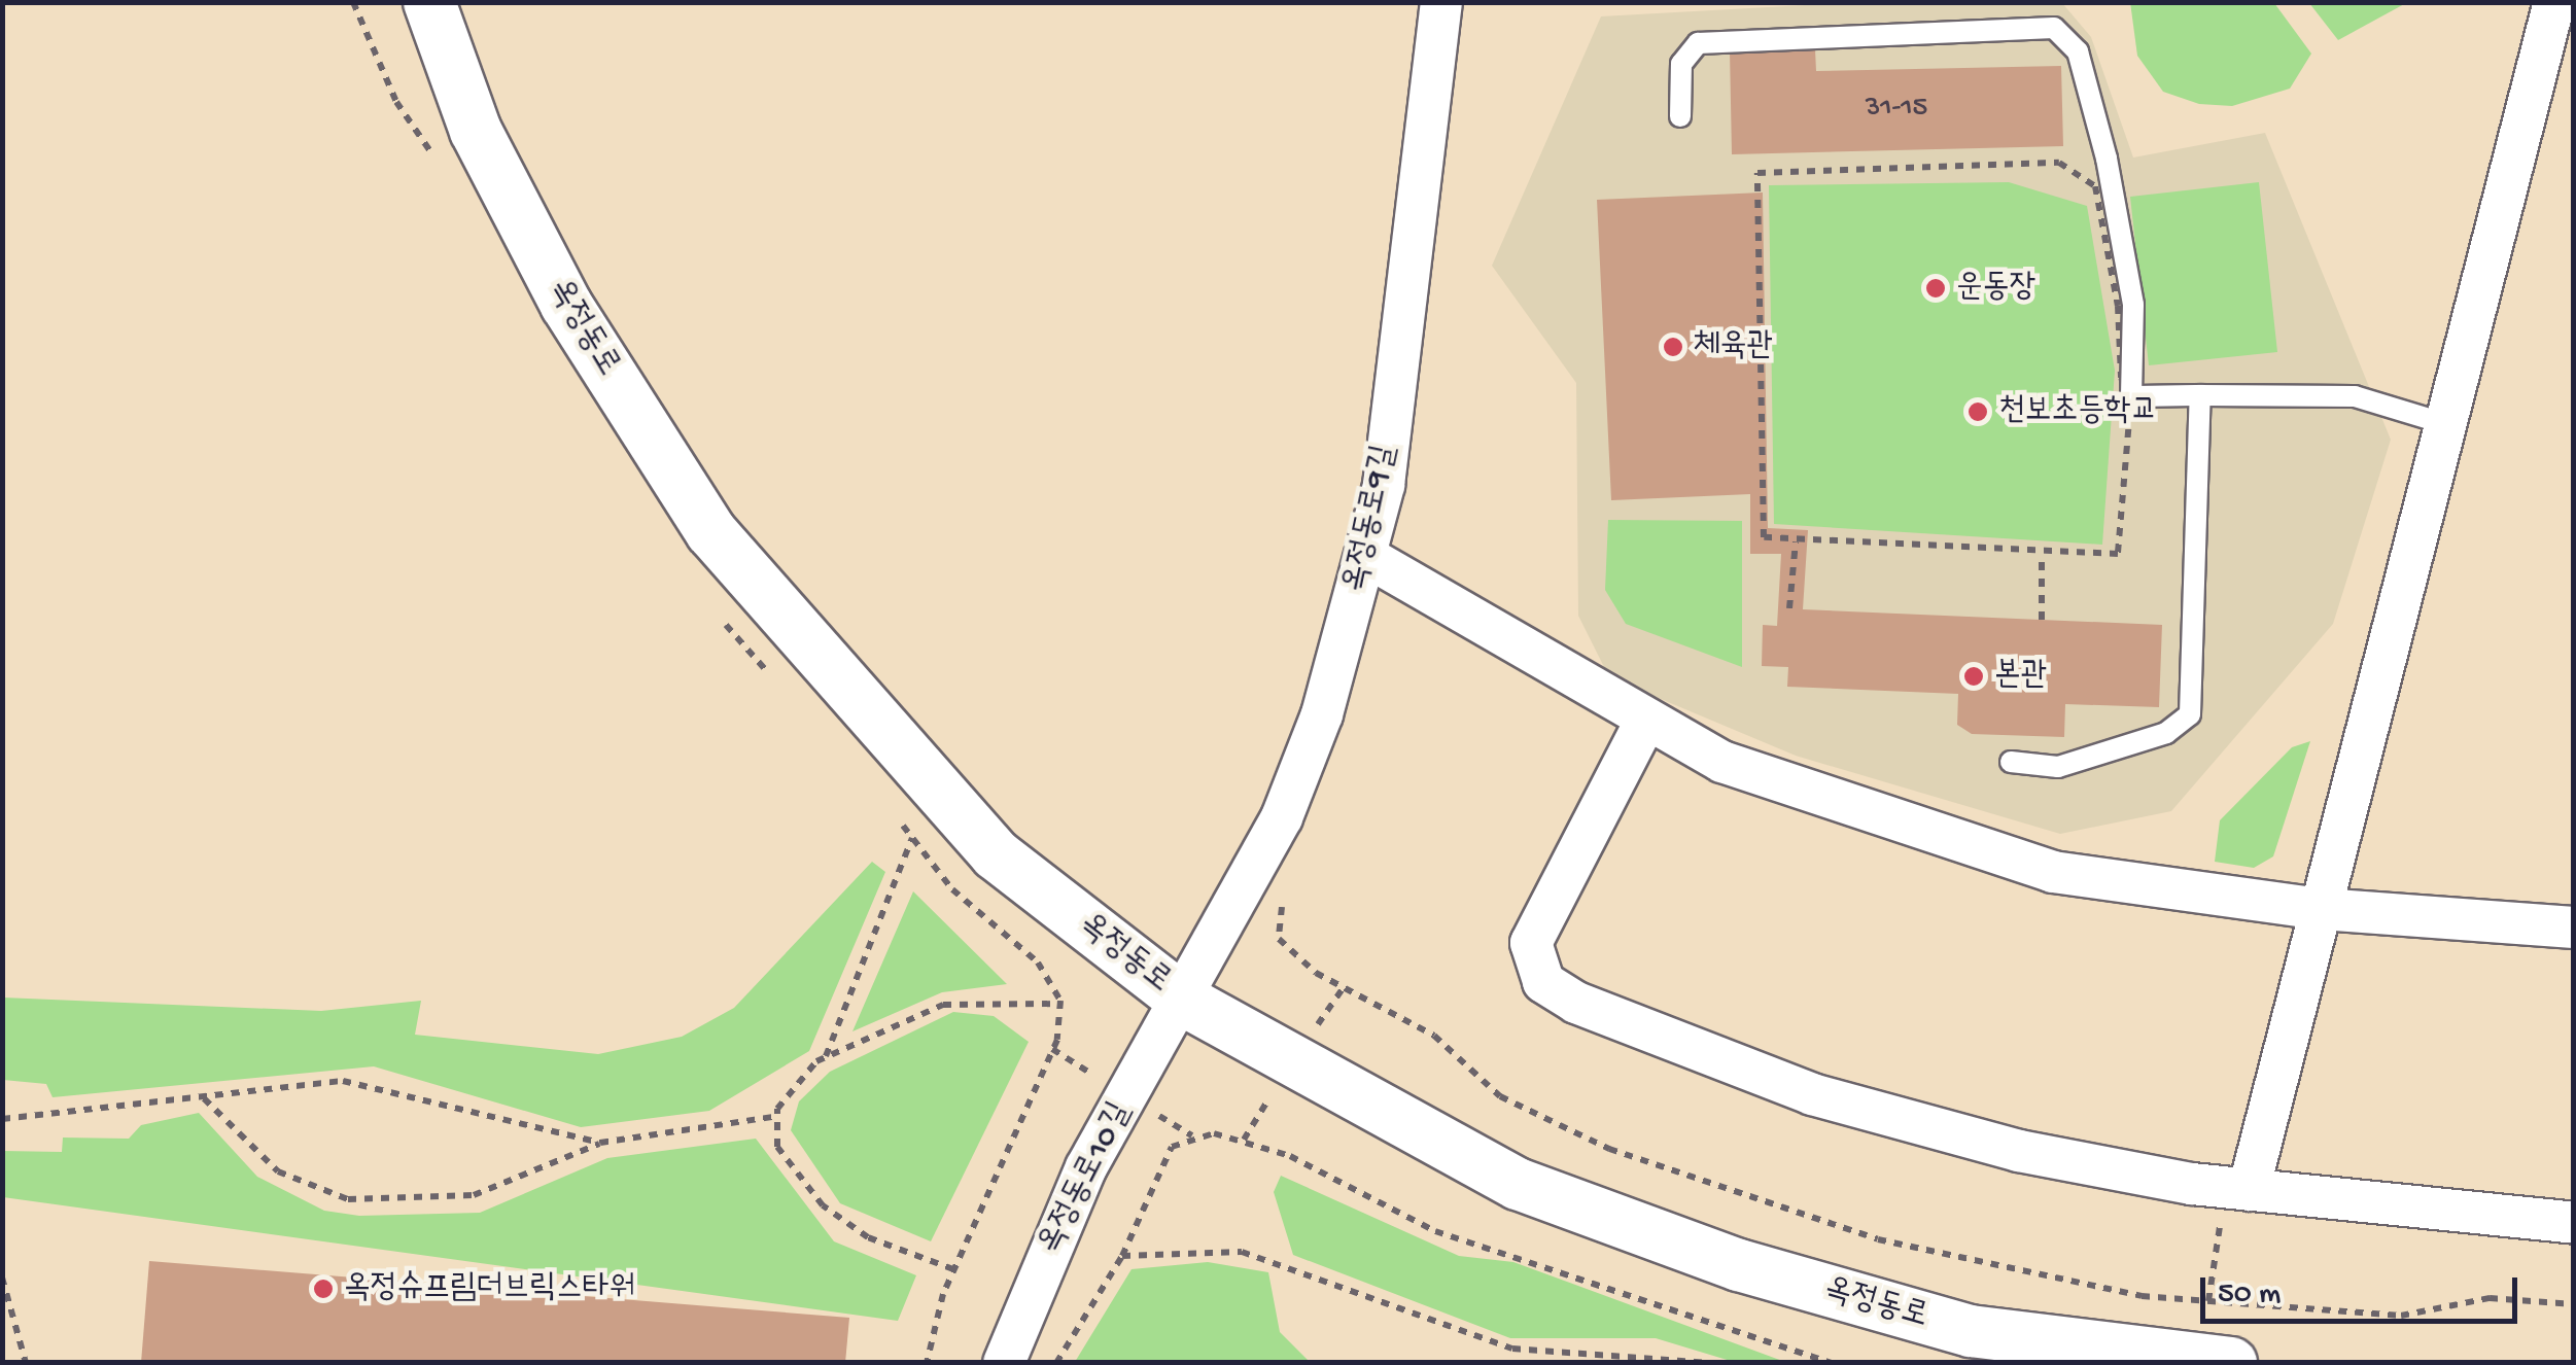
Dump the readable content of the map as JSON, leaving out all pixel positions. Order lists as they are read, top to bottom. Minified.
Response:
{"streets":{"street":["옥정동로","옥정동로9길","옥정동로10길"]},"crossings":[["옥정동로","옥정동로9길"],["옥정동로","옥정동로10길"],["옥정동로9길","옥정동로10길"]],"places":["운동장","체육관","천보초등학교","본관","옥정슈프림더브릭스타워"],"house_numbers":["31-15"],"scale_bar":"50 m"}
